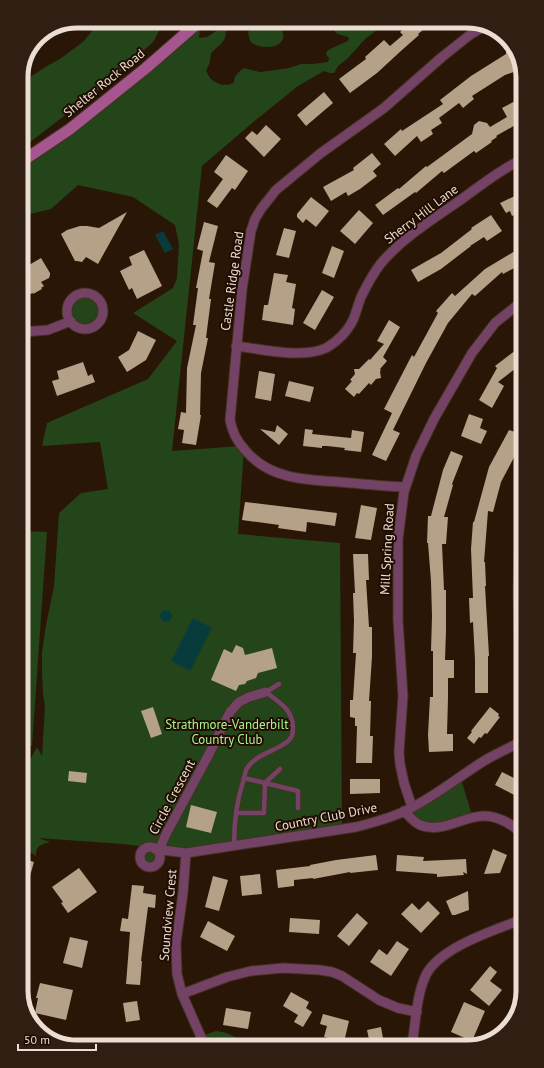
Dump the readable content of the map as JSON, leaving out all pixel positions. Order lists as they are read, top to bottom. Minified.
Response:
{"streets":{"main road":["Shelter Rock Road"],"street":["Sherry Hill Lane","Castle Ridge Road","Mill Spring Road","Circle Crescent","Country Club Drive","Soundview Crest"]},"crossings":[["Sherry Hill Lane","Castle Ridge Road"],["Castle Ridge Road","Mill Spring Road"],["Mill Spring Road","Country Club Drive"],["Circle Crescent","Country Club Drive"],["Circle Crescent","Soundview Crest"],["Country Club Drive","Soundview Crest"]],"parks":["Strathmore-Vanderbilt Country Club"],"scale_bar":"50 m"}
